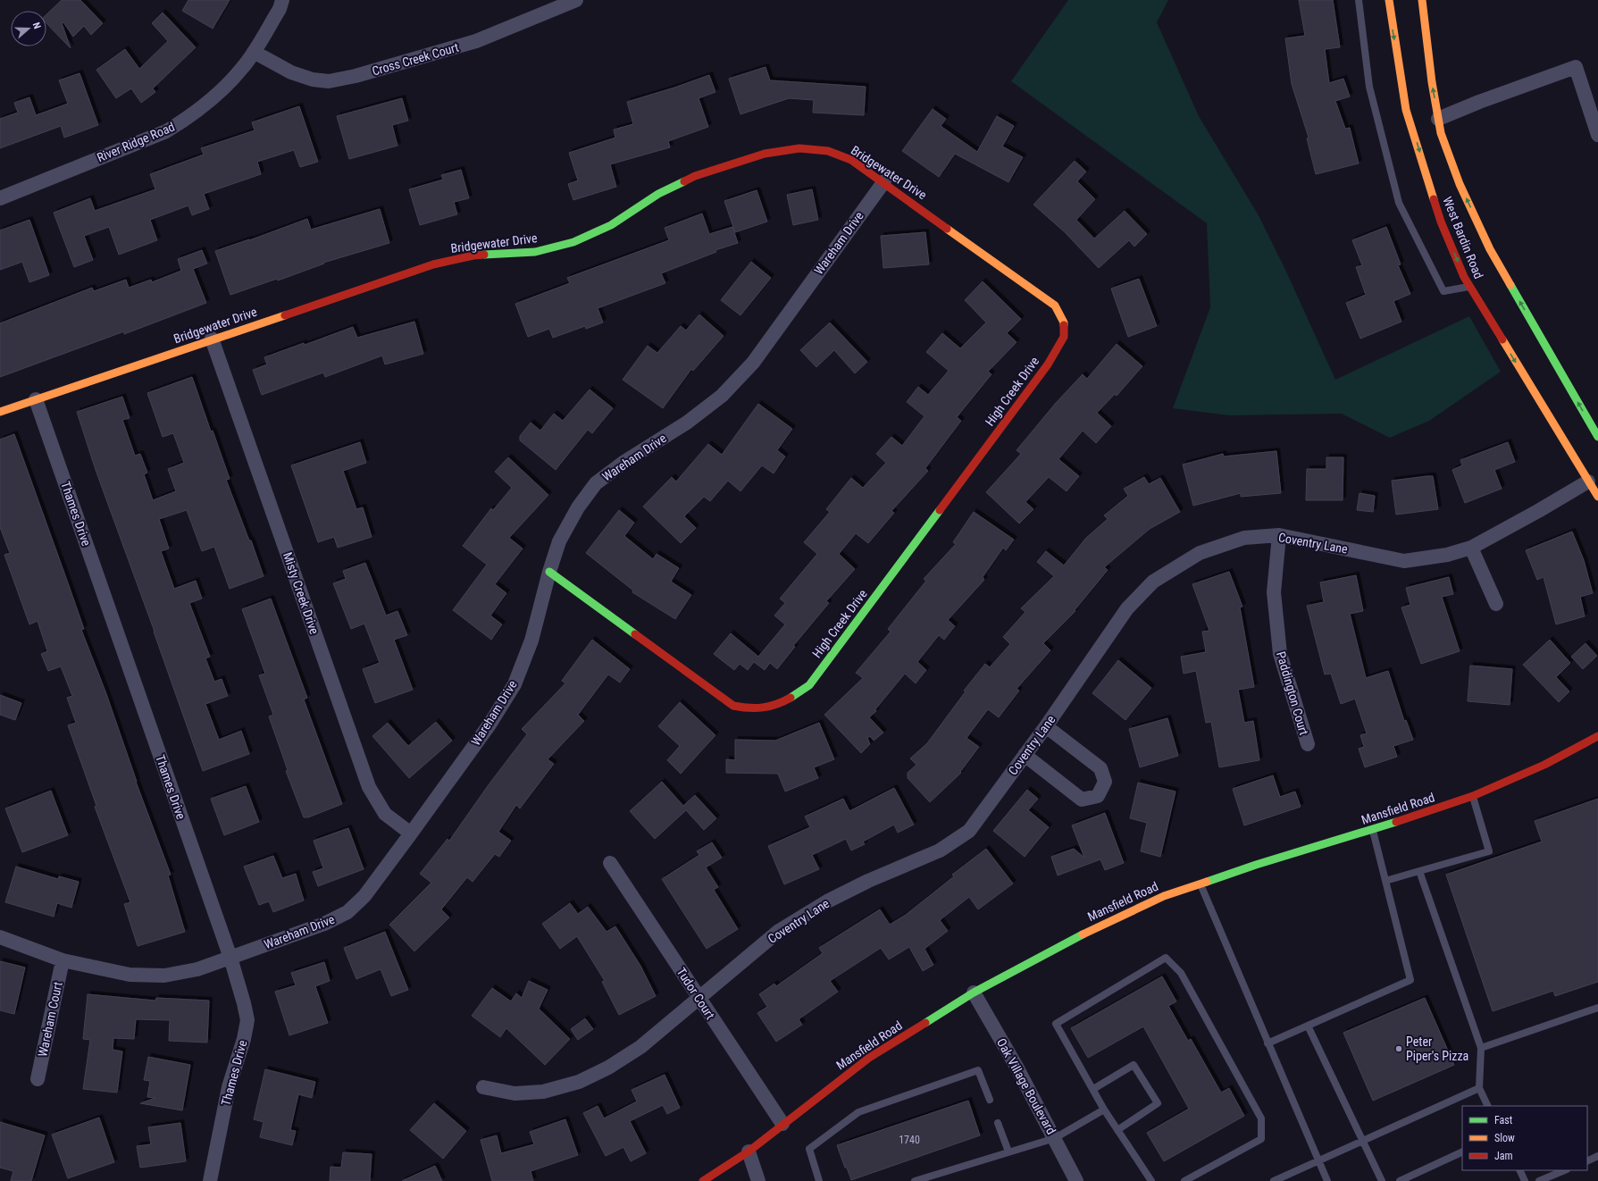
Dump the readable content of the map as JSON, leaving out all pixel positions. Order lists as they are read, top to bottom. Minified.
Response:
{"streets":{"street":["Cross Creek Court","River Ridge Road","Bridgewater Drive","West Bardin Road","Wareham Drive","High Creek Drive","Thames Drive","Coventry Lane","Misty Creek Drive","Paddington Court","Mansfield Road","Tudor Court","Wareham Court","Oak Village Boulevard"]},"crossings":[["Cross Creek Court","River Ridge Road"],["Bridgewater Drive","Wareham Drive"],["Bridgewater Drive","High Creek Drive"],["Bridgewater Drive","Thames Drive"],["Bridgewater Drive","Misty Creek Drive"],["West Bardin Road","Coventry Lane"],["Wareham Drive","High Creek Drive"],["Wareham Drive","Thames Drive"],["Wareham Drive","Misty Creek Drive"],["Wareham Drive","Wareham Court"],["Coventry Lane","Paddington Court"],["Coventry Lane","Tudor Court"],["Mansfield Road","Tudor Court"],["Mansfield Road","Oak Village Boulevard"]],"places":["Peter Piper's Pizza"],"house_numbers":["1740"],"legend":["Fast","Slow","Jam"],"north":"right"}
